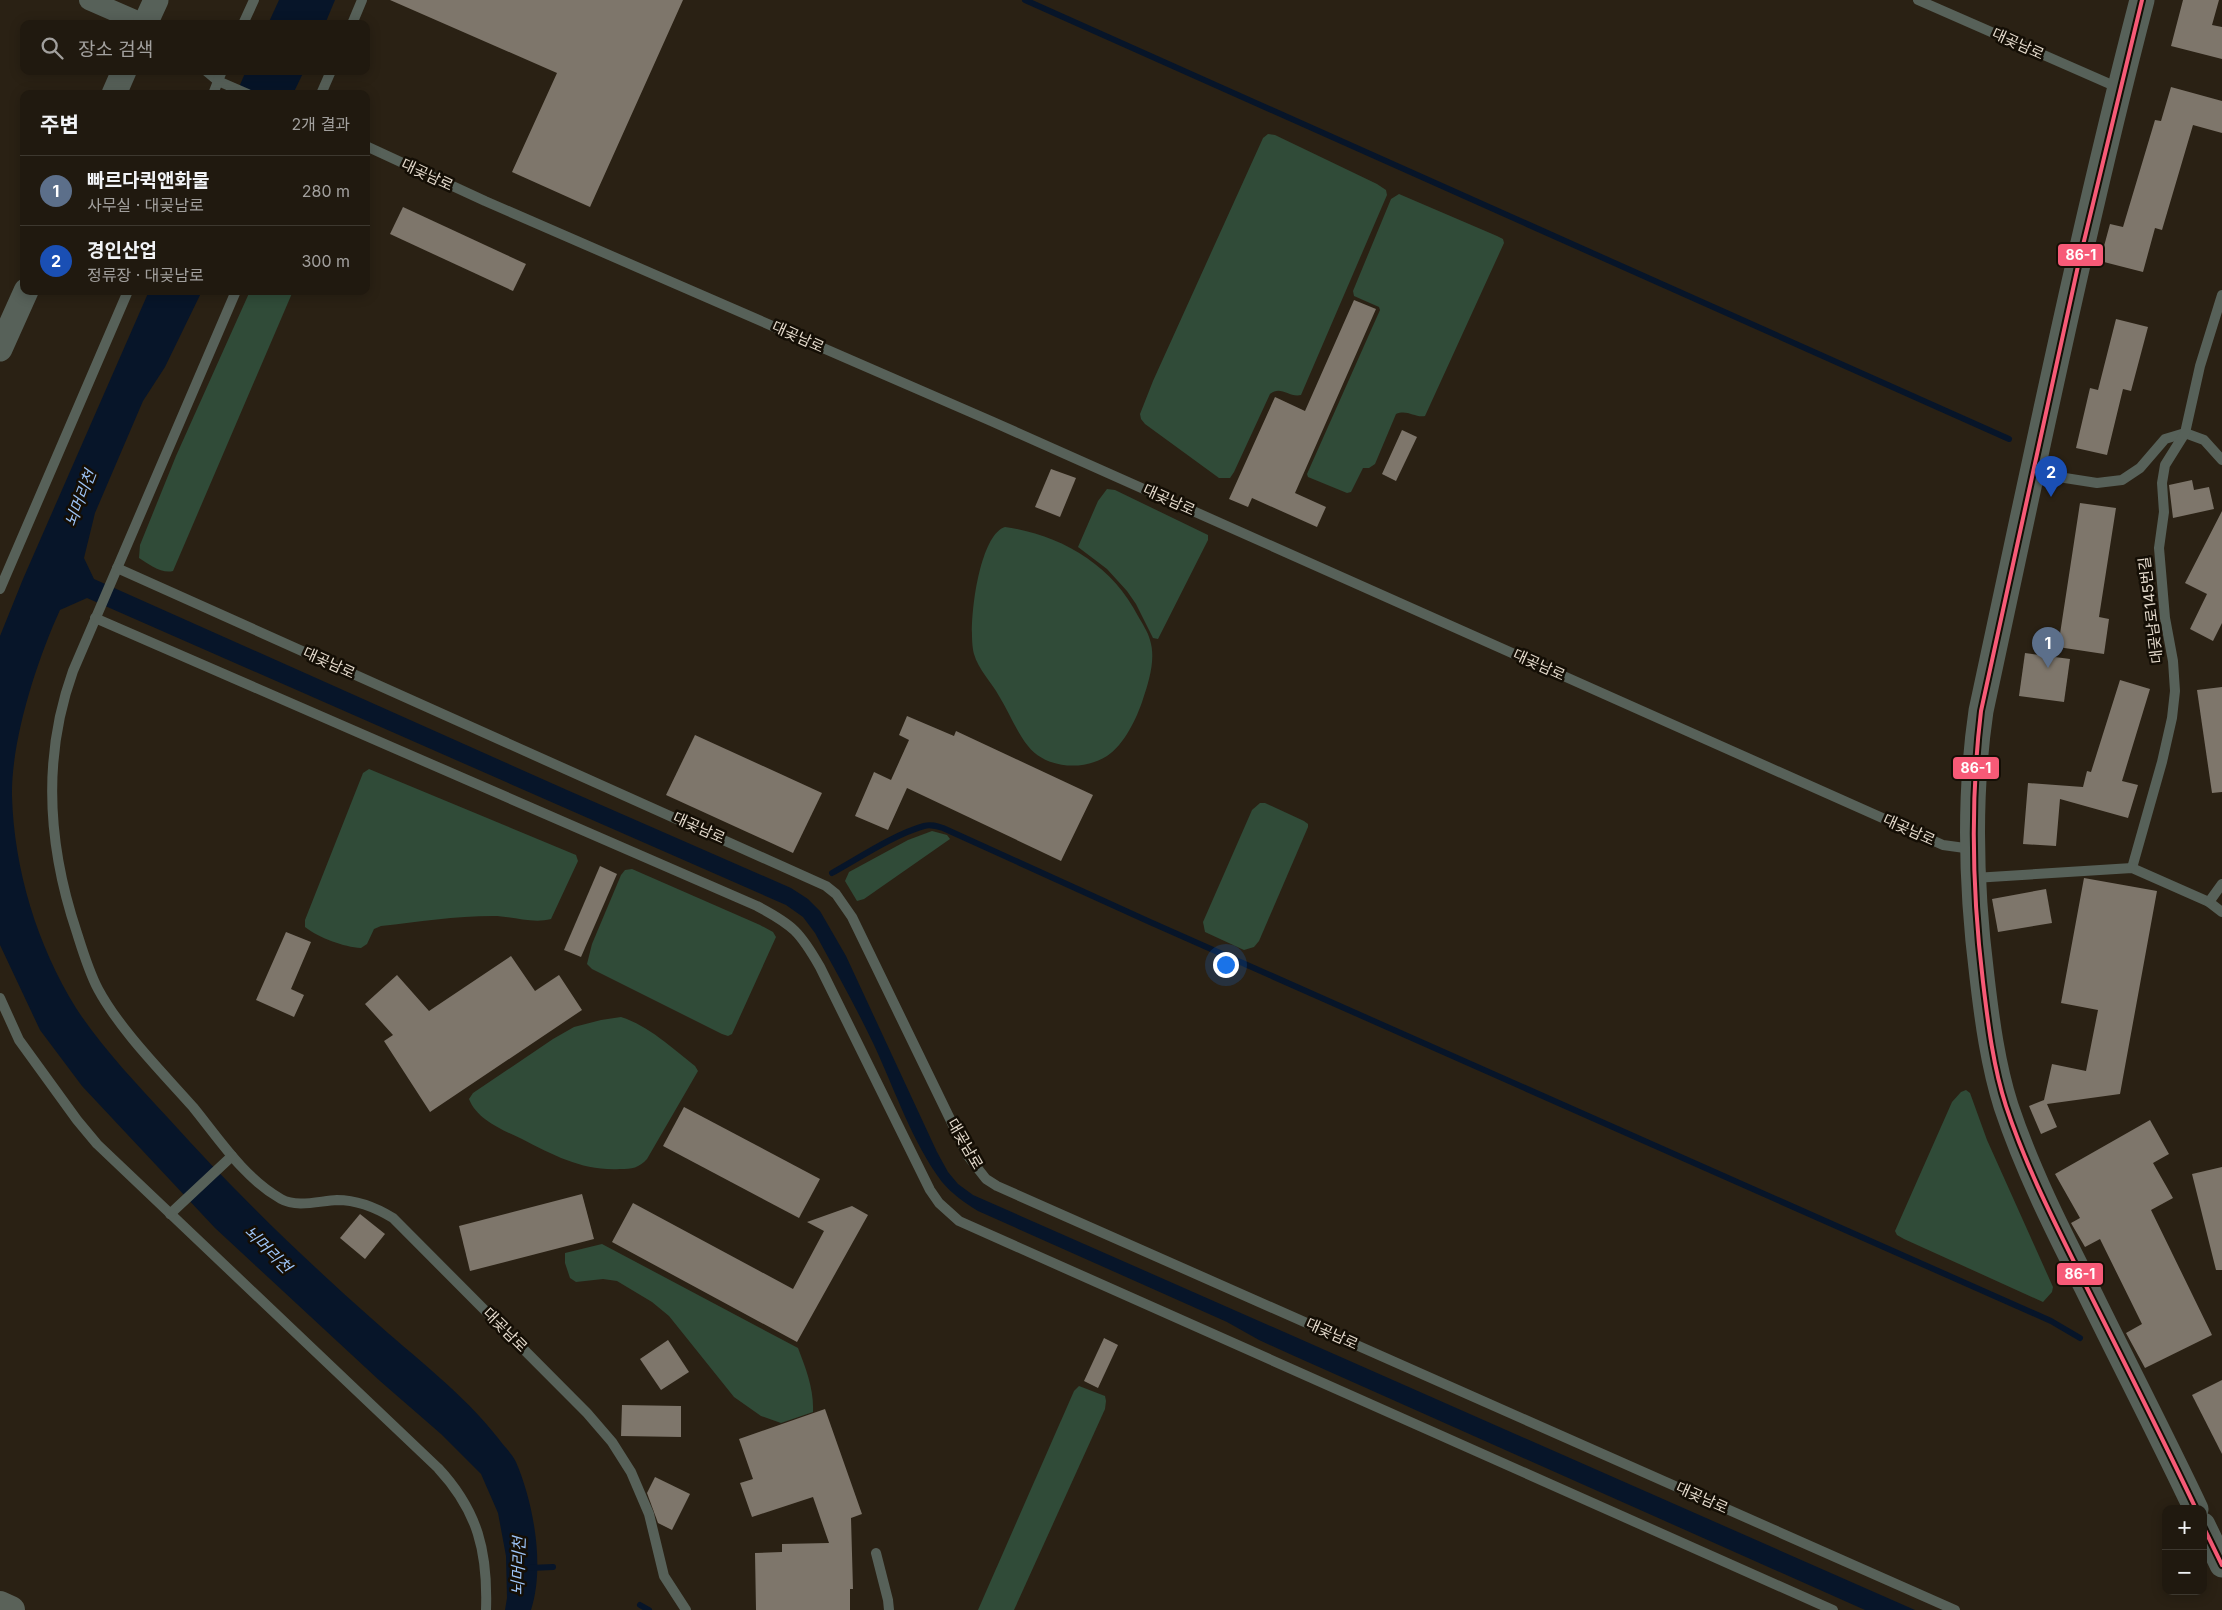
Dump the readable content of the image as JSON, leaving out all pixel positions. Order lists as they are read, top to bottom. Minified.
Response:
{"streets":{"lane":["대곶남로","대곶남로145번길"]},"water":["뇌머리천"],"lines":["transit line 86-1"],"page":{"search":"장소 검색","heading":["주변","2개 결과"],"list":[{"mark":"1","name":"빠르다퀵앤화물","note":"사무실 · 대곶남로","value":"280 m"},{"mark":"2","name":"경인산업","note":"정류장 · 대곶남로","value":"300 m"}],"pins":["2","1"],"map_buttons":["+","−"]}}
